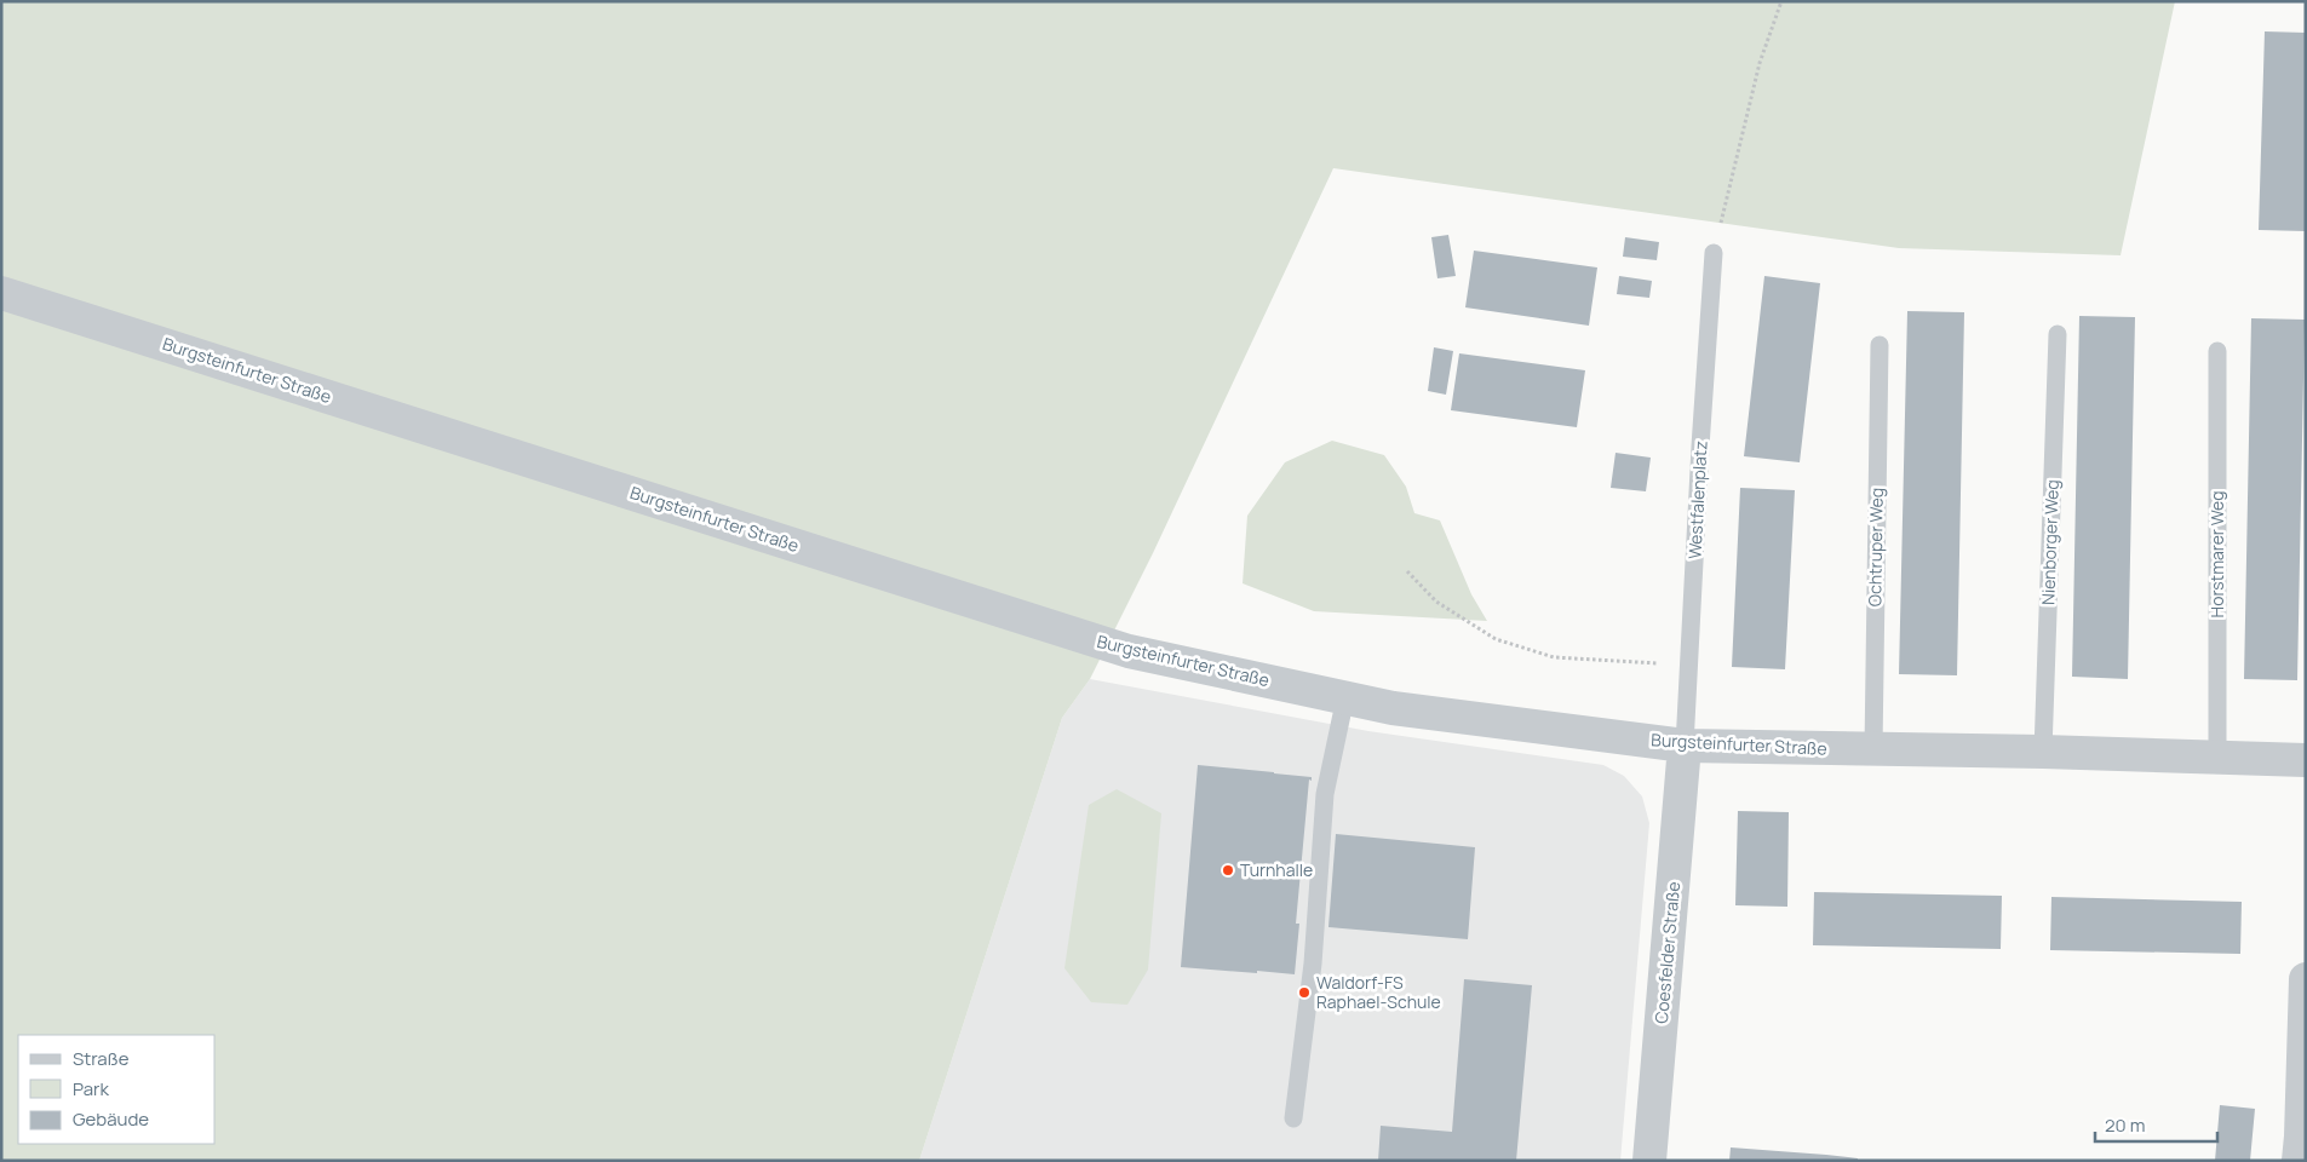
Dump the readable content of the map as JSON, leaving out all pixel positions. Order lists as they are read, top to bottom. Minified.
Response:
{"streets":{"street":["Burgsteinfurter Straße","Coesfelder Straße"],"lane":["Westfalenplatz","Nienborger Weg","Ochtruper Weg","Horstmarer Weg"]},"crossings":[["Burgsteinfurter Straße","Westfalenplatz"],["Burgsteinfurter Straße","Nienborger Weg"],["Burgsteinfurter Straße","Ochtruper Weg"],["Burgsteinfurter Straße","Horstmarer Weg"],["Burgsteinfurter Straße","Coesfelder Straße"],["Westfalenplatz","Coesfelder Straße"]],"places":["Turnhalle","Waldorf-FS Raphael-Schule"],"legend":["Straße","Park","Gebäude"],"scale_bar":"20 m"}
